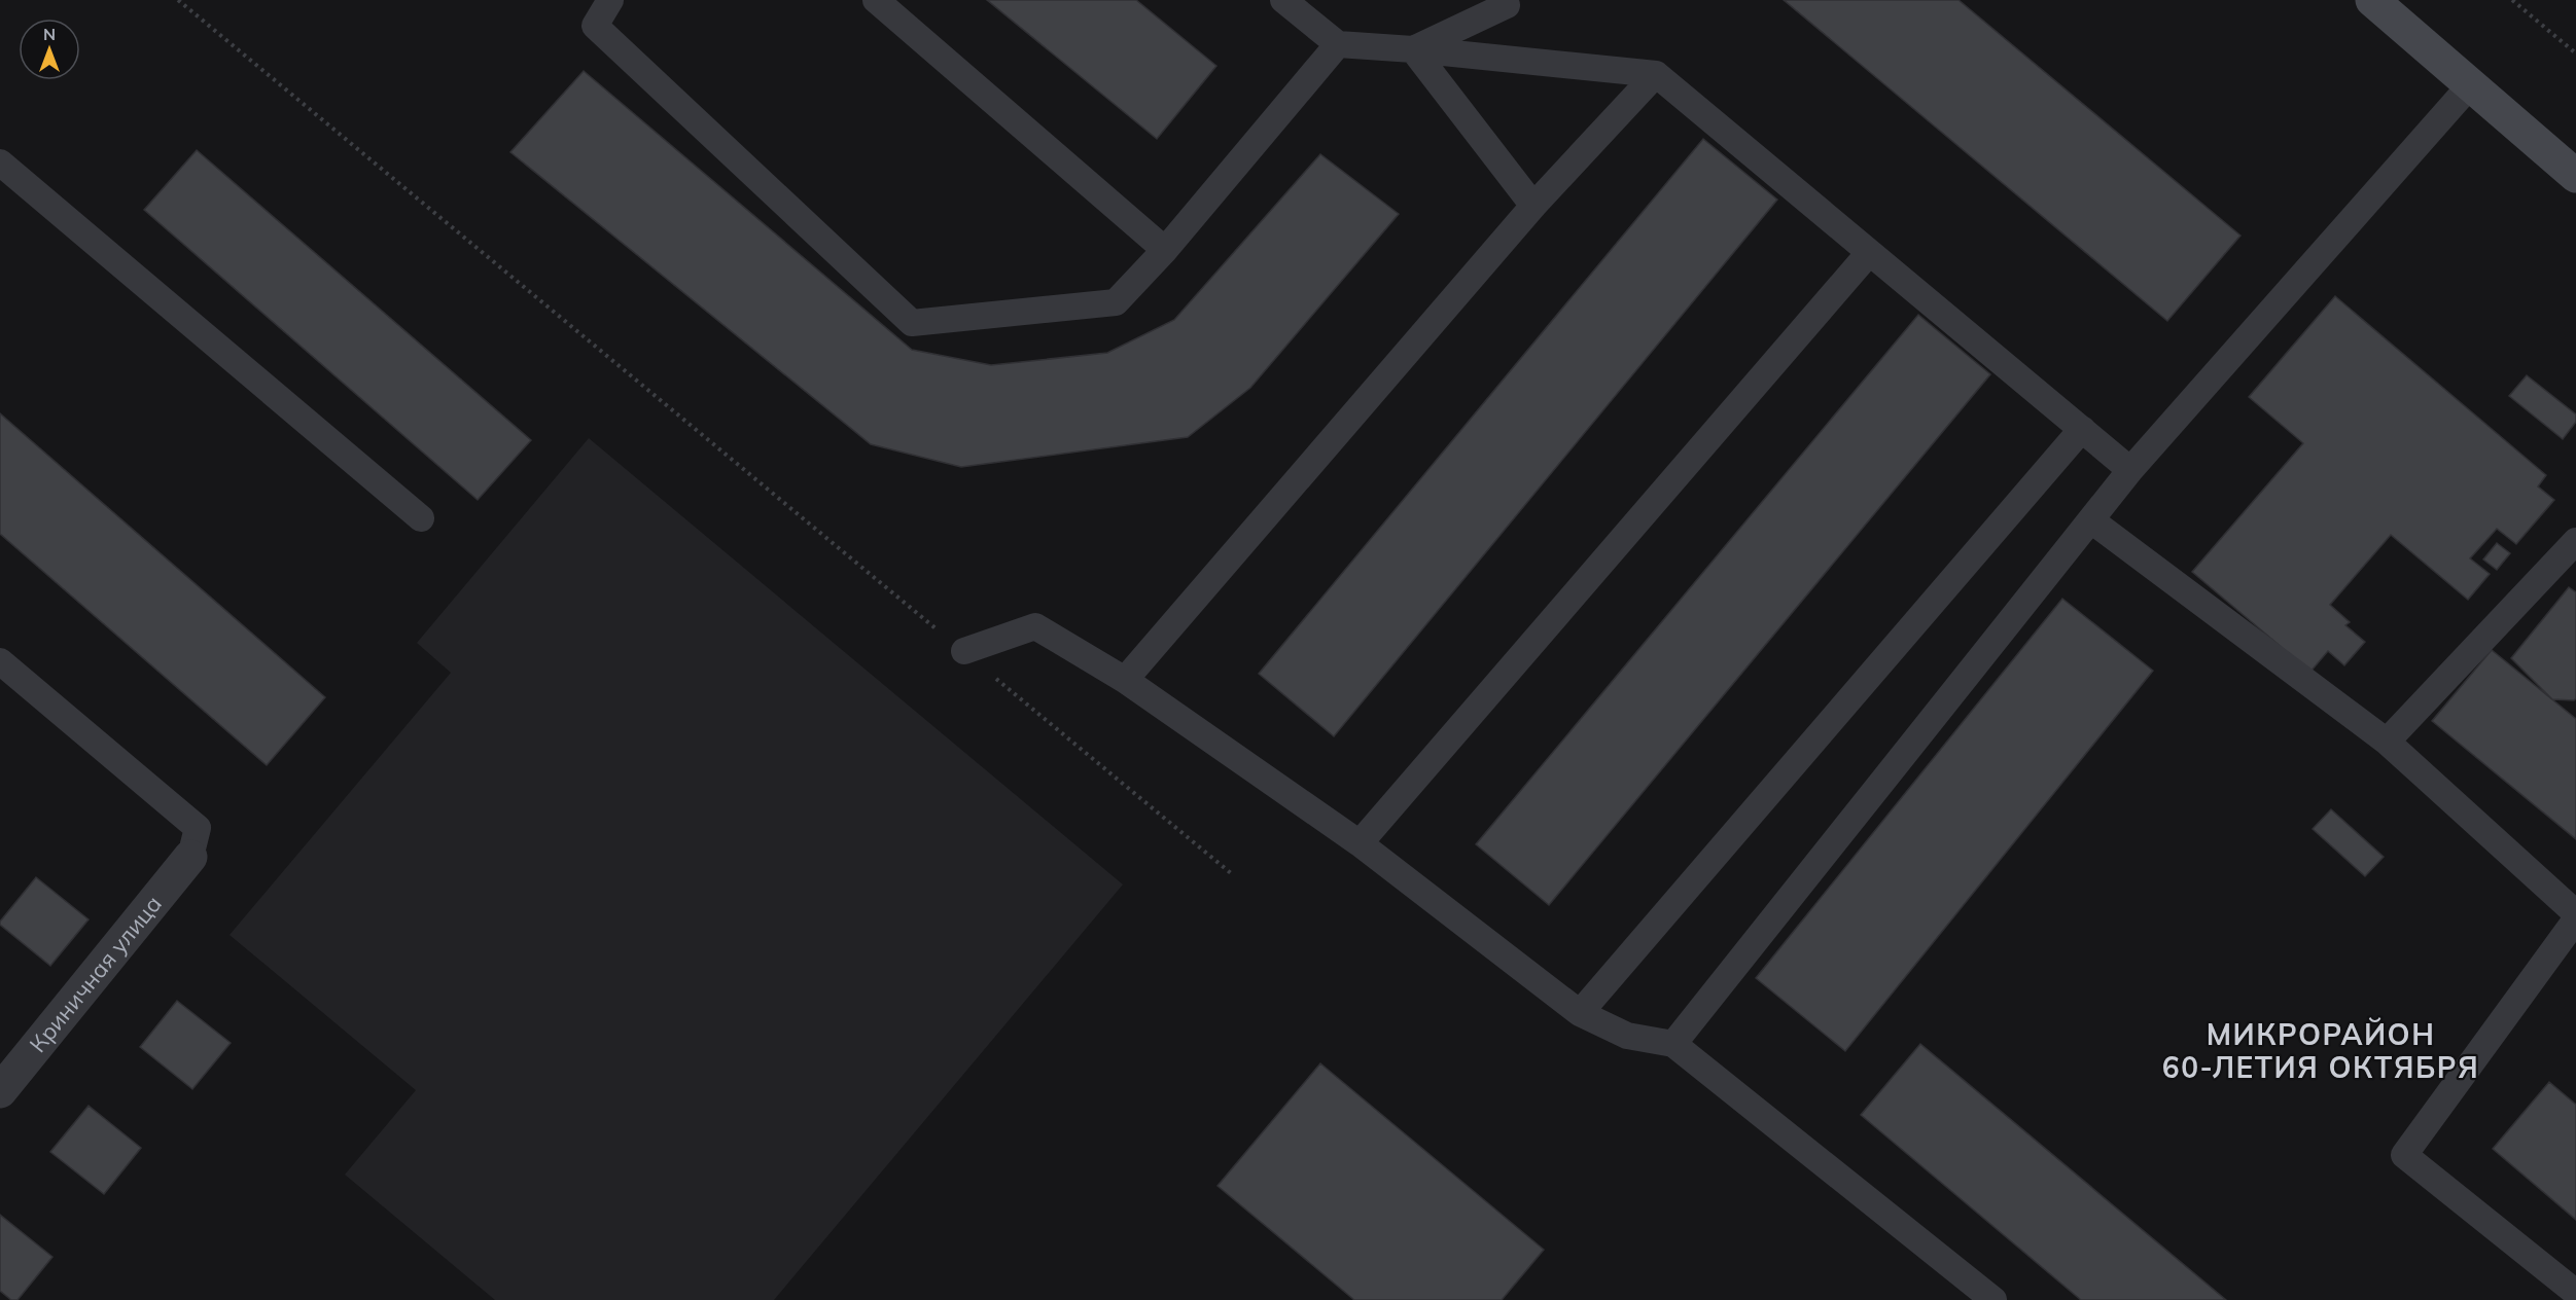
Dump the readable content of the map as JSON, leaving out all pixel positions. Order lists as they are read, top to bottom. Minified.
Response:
{"streets":{"street":["Криничная улица"]},"districts":["МИКРОРАЙОН 60-ЛЕТИЯ ОКТЯБРЯ"],"north":"top"}
